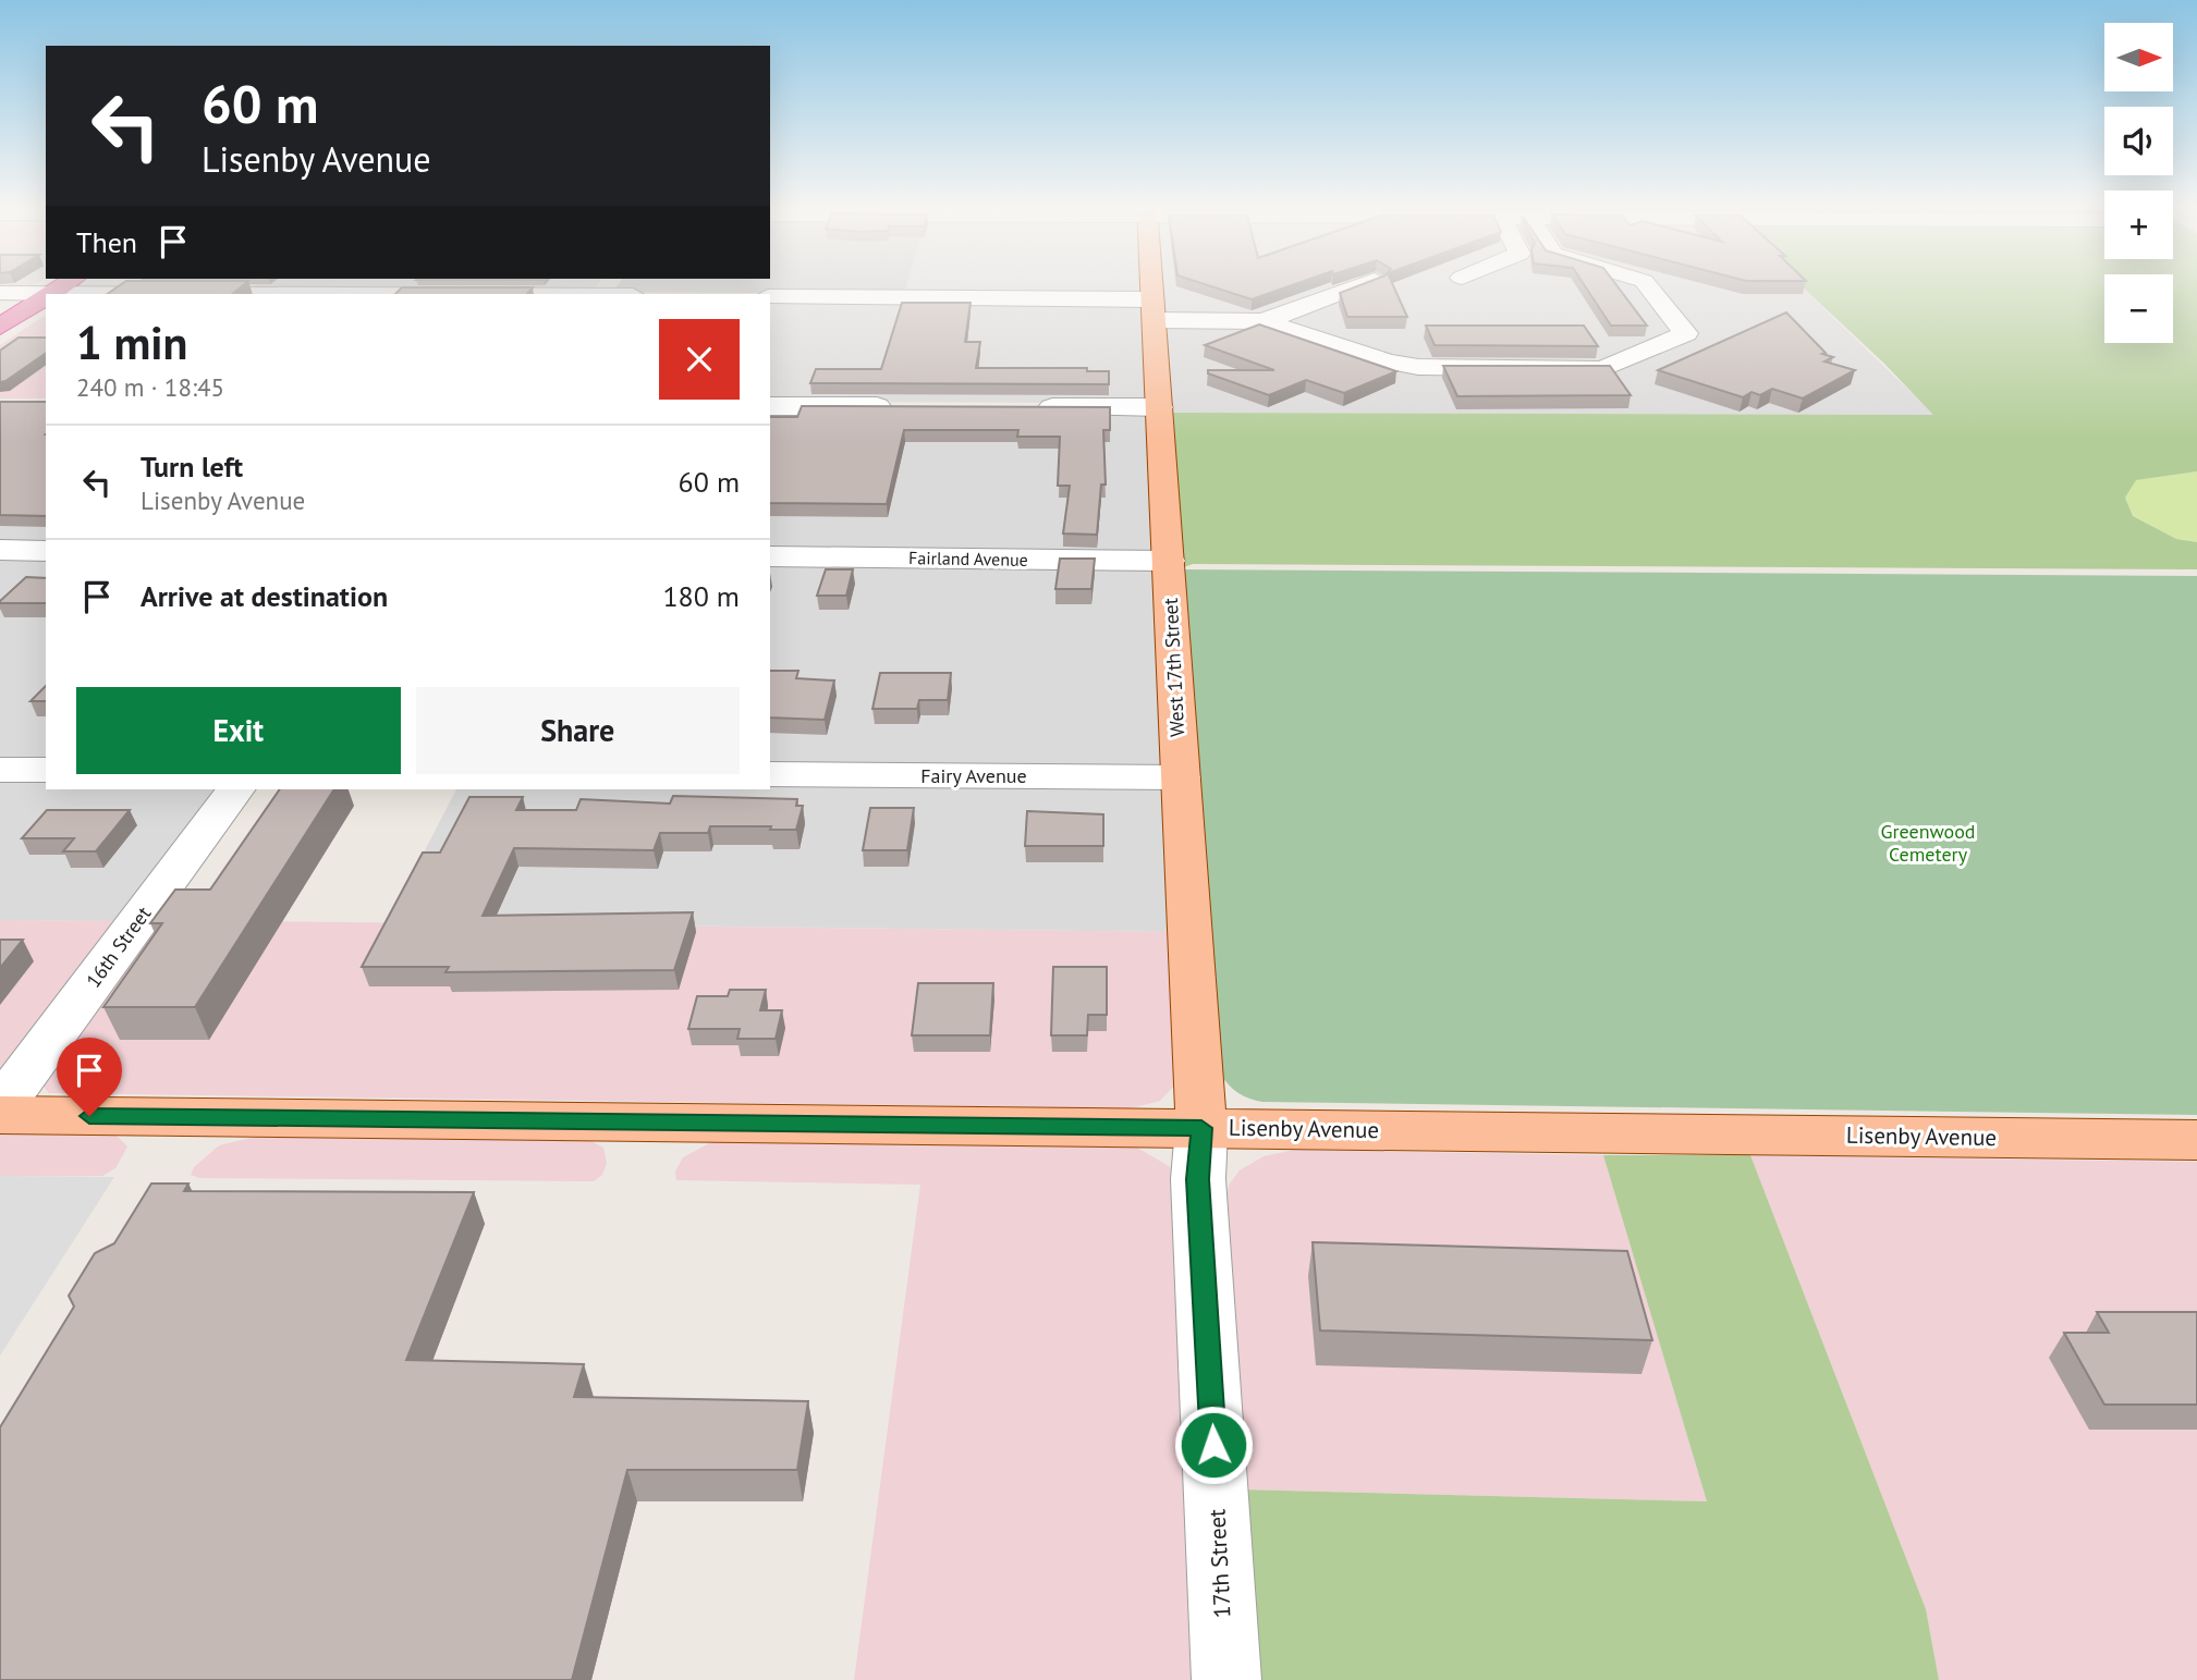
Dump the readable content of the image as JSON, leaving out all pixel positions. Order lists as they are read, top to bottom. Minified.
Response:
{"streets":{"main road":["West 17th Street","Lisenby Avenue"],"street":["Fairland Avenue","Fairy Avenue","16th Street","17th Street"]},"crossings":[["Fairland Avenue","West 17th Street"],["West 17th Street","Fairy Avenue"],["West 17th Street","Lisenby Avenue"],["West 17th Street","17th Street"],["Lisenby Avenue","17th Street"]],"parks":["Greenwood Cemetery"],"north":"right","page":{"map_buttons":["+","−"],"turn":["60 m","Lisenby Avenue"],"then":"Then","heading":["1 min","240 m · 18:45"],"list":[{"name":"Turn left","note":"Lisenby Avenue","value":"60 m"},{"name":"Arrive at destination","value":"180 m"}],"buttons":["Exit","Share"]}}
